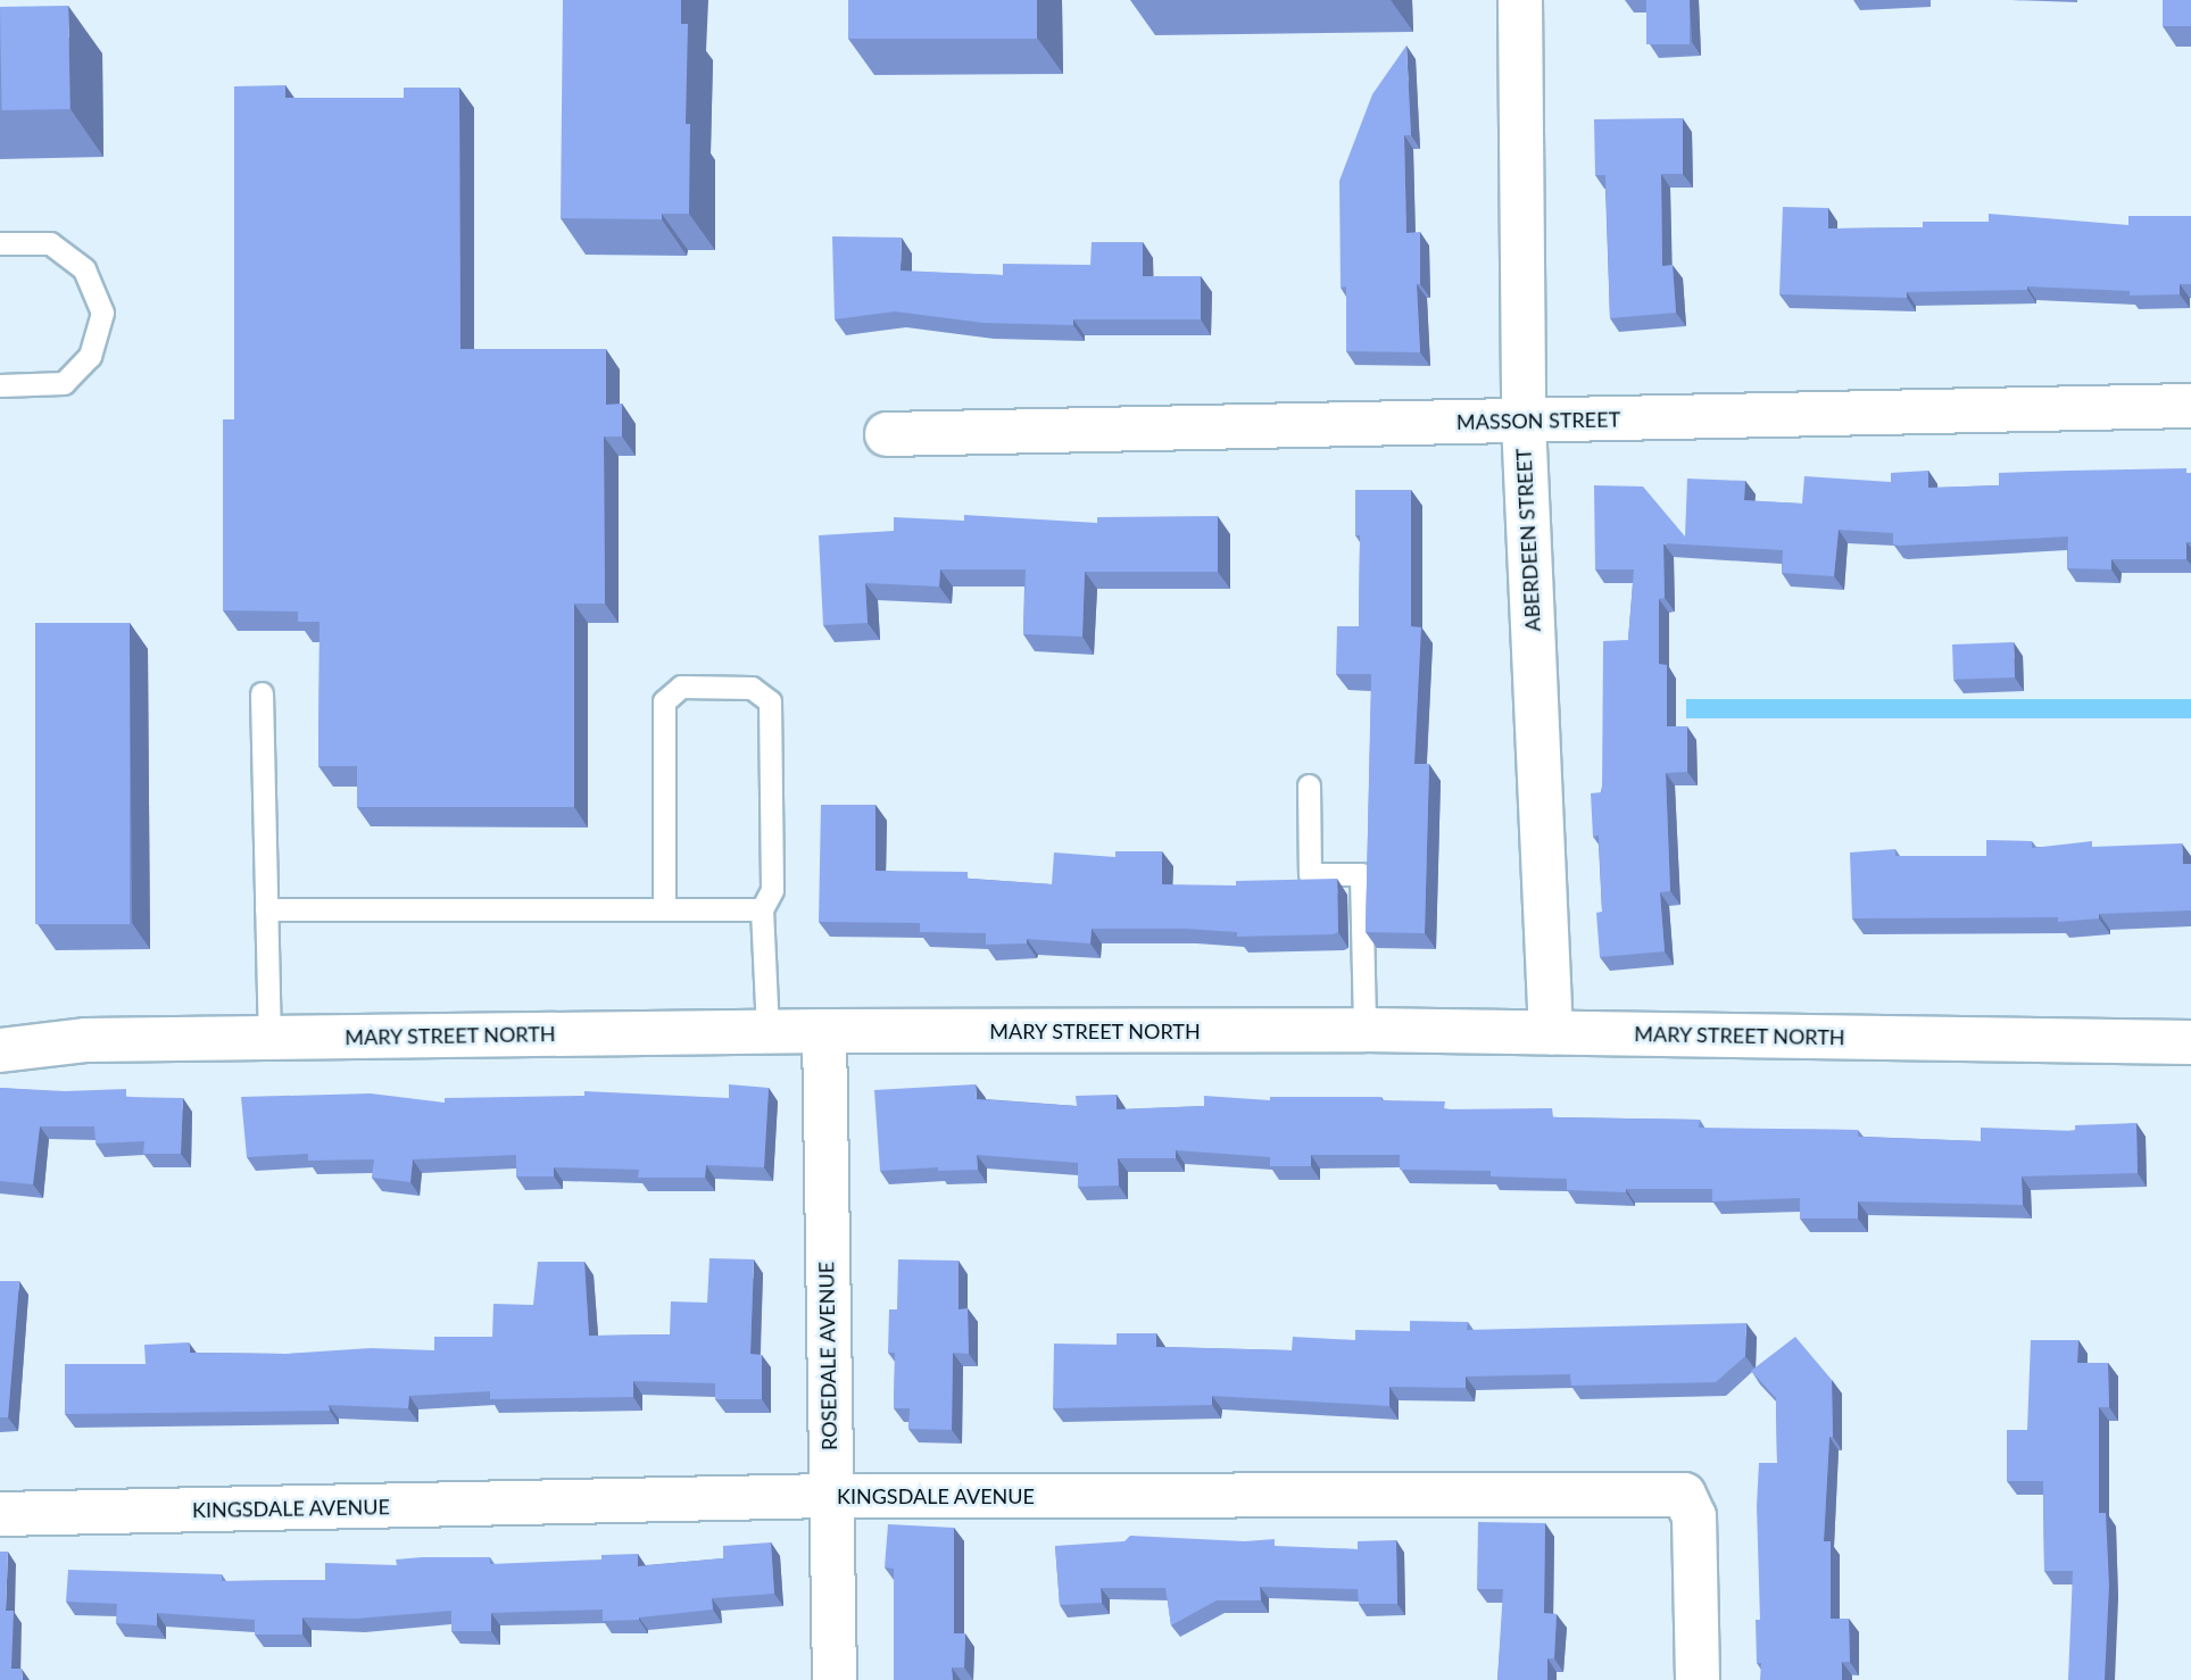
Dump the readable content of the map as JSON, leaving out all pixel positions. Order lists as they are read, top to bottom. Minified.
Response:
{"streets":{"street":["MASSON STREET","ABERDEEN STREET","MARY STREET NORTH","ROSEDALE AVENUE","KINGSDALE AVENUE"]},"crossings":[["MASSON STREET","ABERDEEN STREET"],["ABERDEEN STREET","MARY STREET NORTH"],["MARY STREET NORTH","ROSEDALE AVENUE"],["ROSEDALE AVENUE","KINGSDALE AVENUE"]]}
